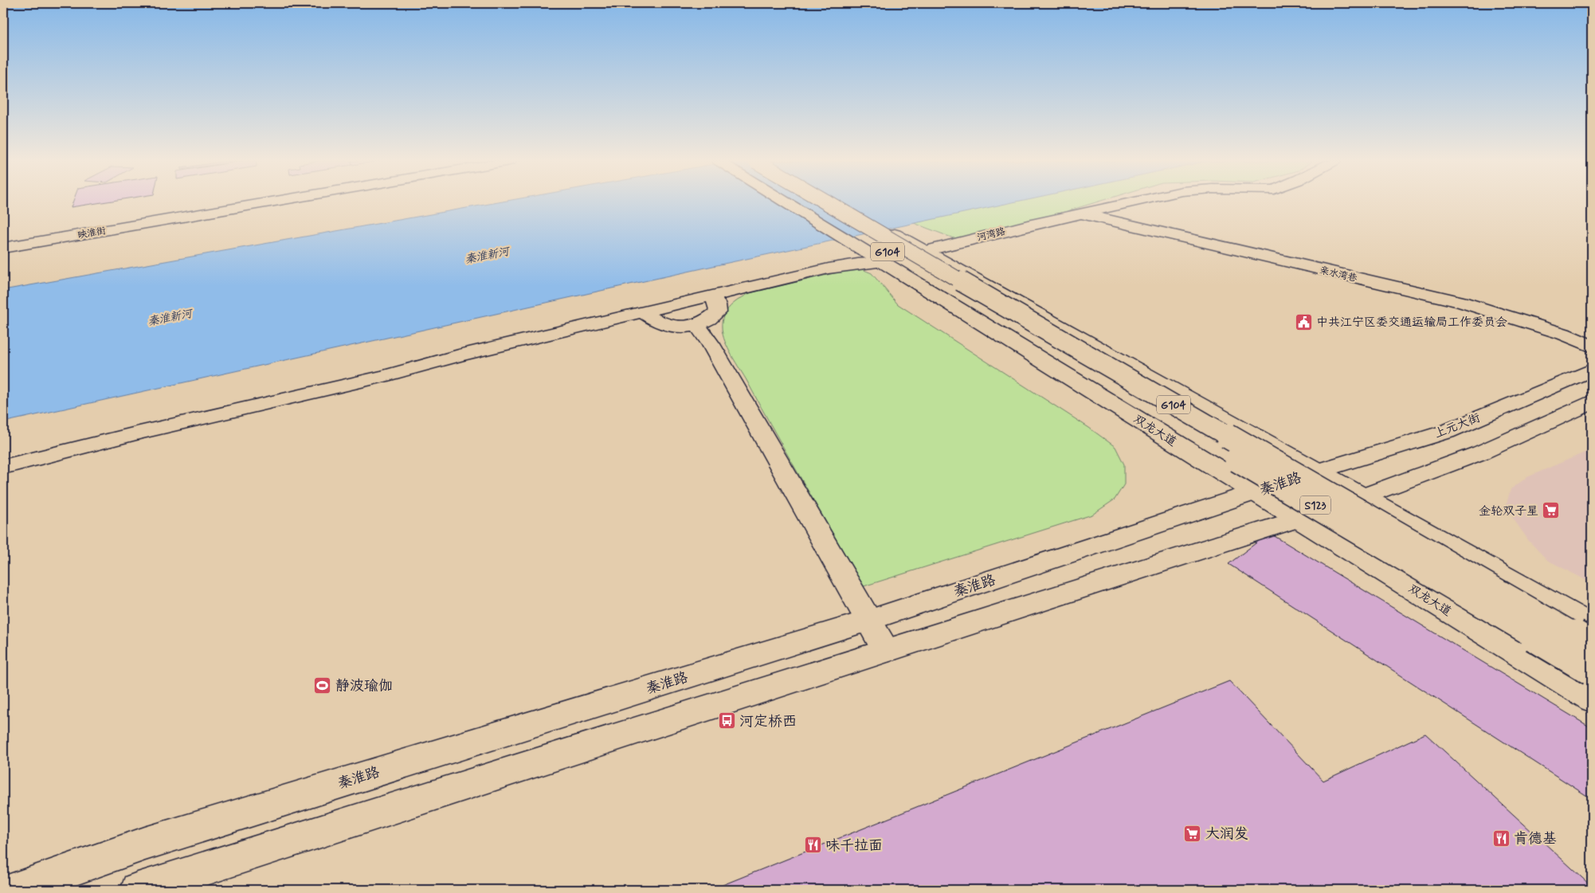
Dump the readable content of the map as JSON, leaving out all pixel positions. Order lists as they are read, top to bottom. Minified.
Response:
{"streets":{"main road":["映淮街","河湾路","G104","亲水湾巷","上元大街","双龙大道","秦淮路","S123"]},"crossings":[["河湾路","G104"],["河湾路","亲水湾巷"],["G104","上元大街"],["G104","秦淮路"],["G104","S123"],["上元大街","秦淮路"],["双龙大道","秦淮路"]],"water":["秦淮新河"],"places":{"public building":["中共江宁区委交通运输局工作委员会"],"supermarket":["金轮双子星","大润发"],"sports":["静波瑜伽"],"bus stop":["河定桥西"],"restaurant":["肯德基","味千拉面"]}}
